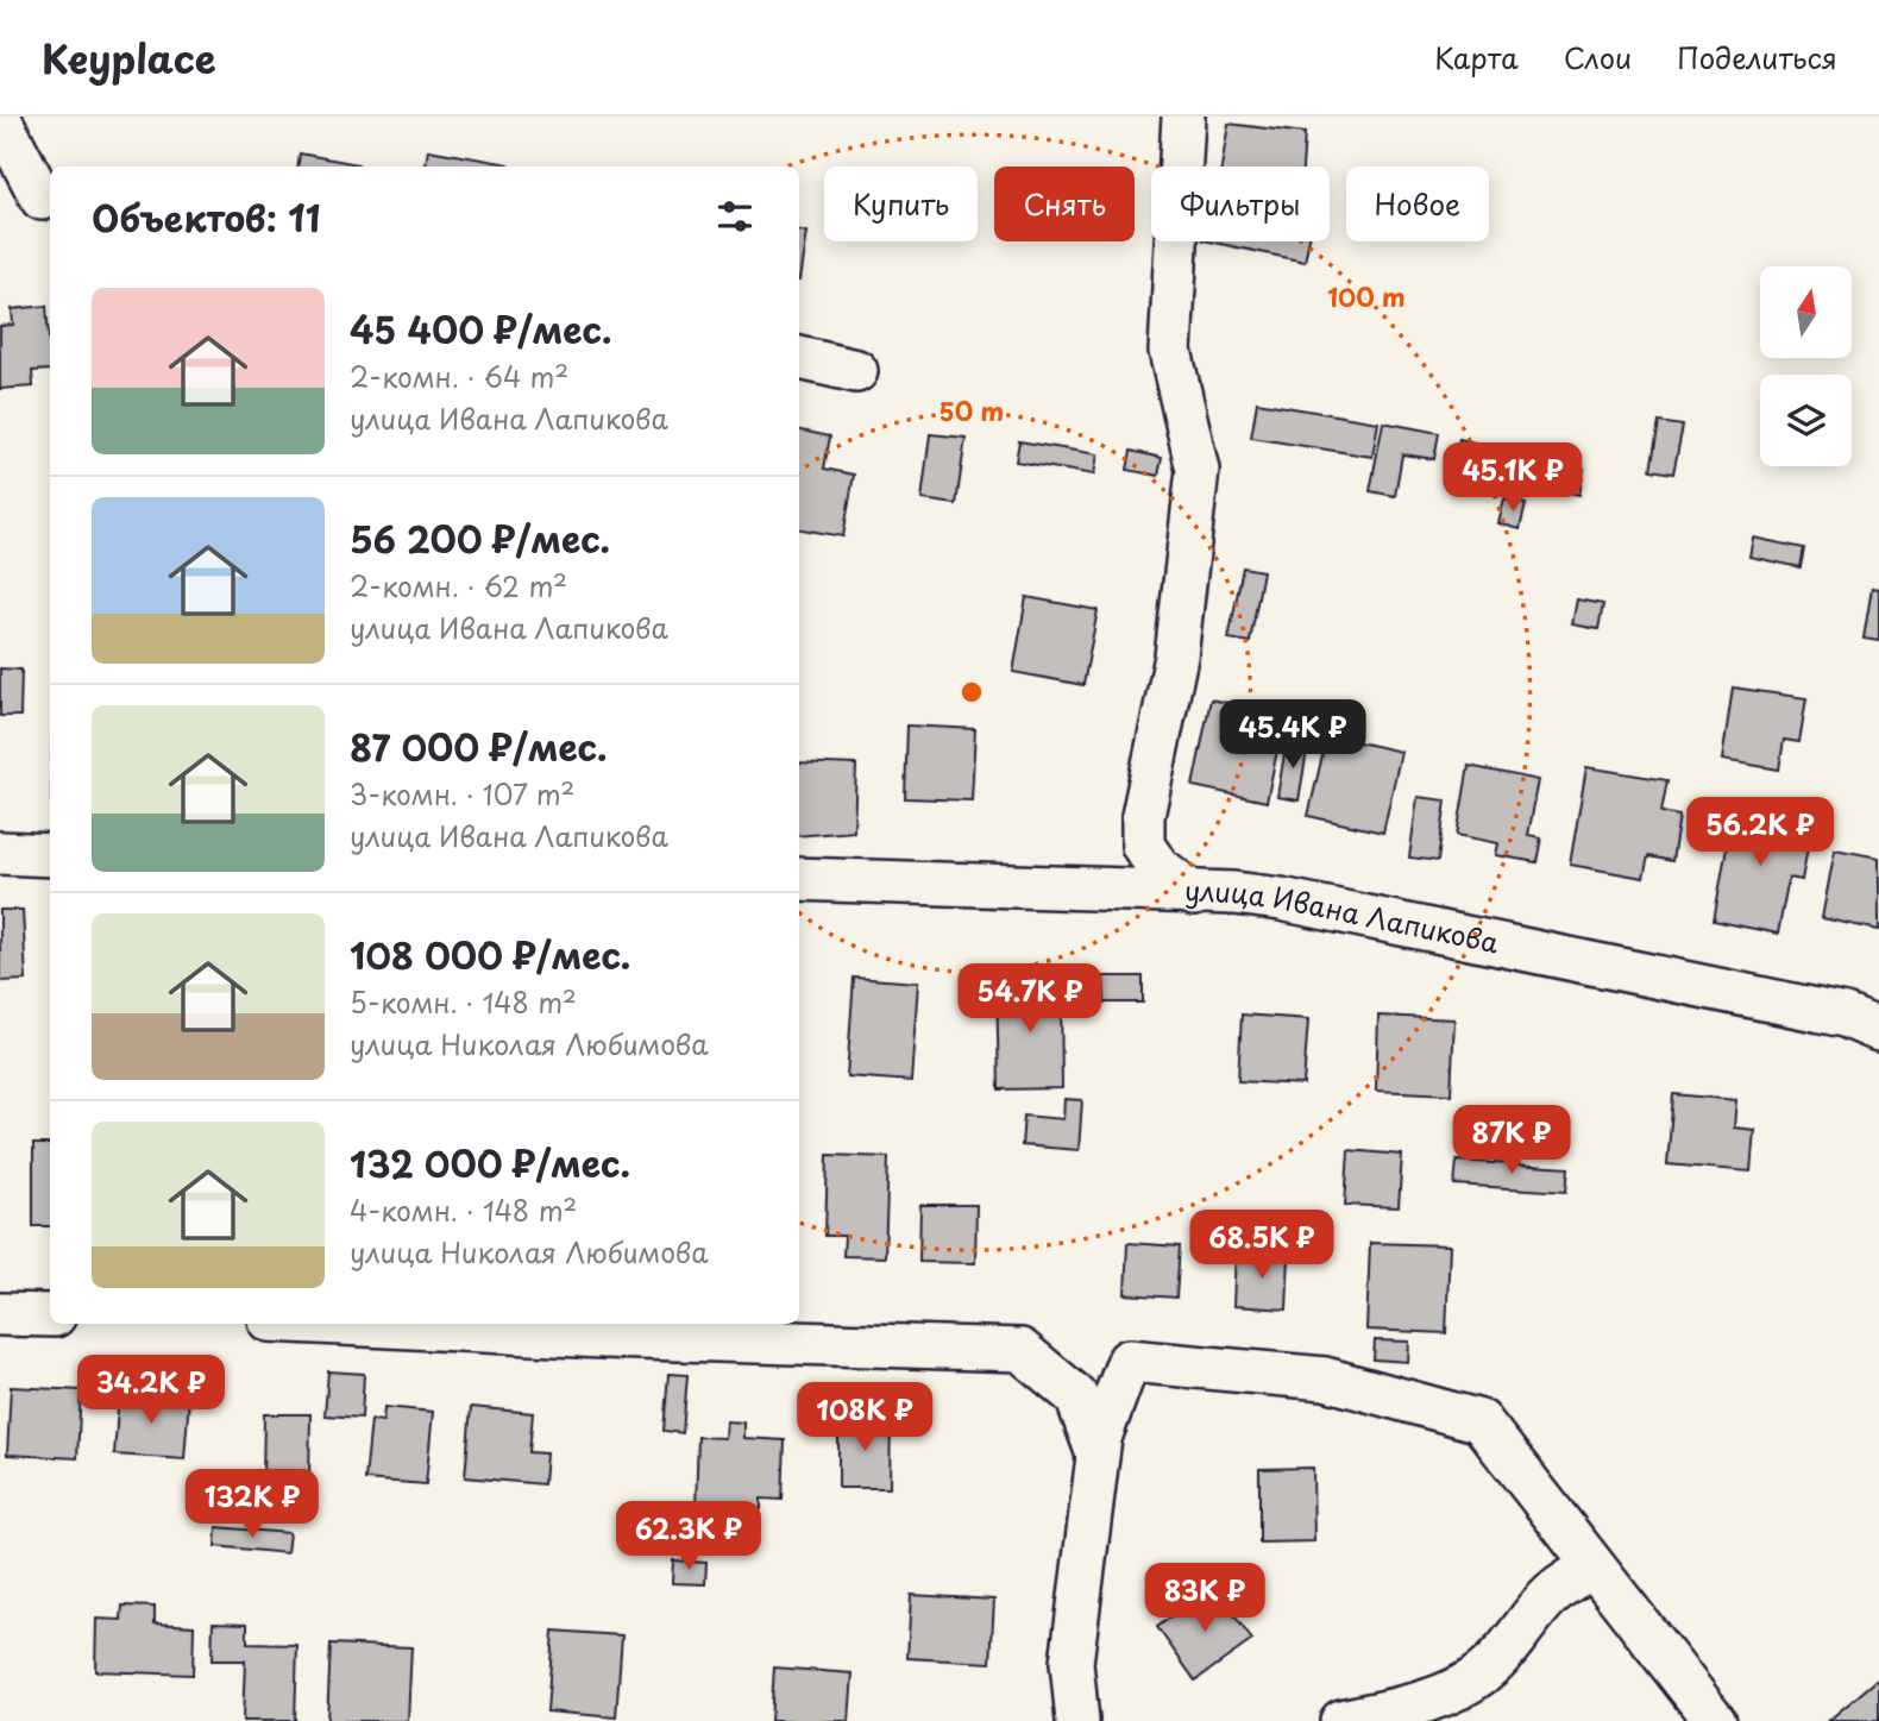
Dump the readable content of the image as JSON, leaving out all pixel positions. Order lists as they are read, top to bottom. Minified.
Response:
{"streets":{"street":["улица Ивана Лапикова"]},"north":"top","page":{"header":"Keyplace","nav":["Карта","Слои","Поделиться"],"chip":["Купить","Снять","Фильтры","Новое"],"heading":"Объектов: 11","list":[{"name":"45 400 ₽/мес.","note":"2-комн. · 64 m² · улица Ивана Лапикова"},{"name":"56 200 ₽/мес.","note":"2-комн. · 62 m² · улица Ивана Лапикова"},{"name":"87 000 ₽/мес.","note":"3-комн. · 107 m² · улица Ивана Лапикова"},{"name":"108 000 ₽/мес.","note":"5-комн. · 148 m² · улица Николая Любимова"},{"name":"132 000 ₽/мес.","note":"4-комн. · 148 m² · улица Николая Любимова"}],"price":["45.1K ₽","45.4K ₽","56.2K ₽","54.7K ₽","87K ₽","68.5K ₽","34.2K ₽","108K ₽","132K ₽","62.3K ₽","83K ₽"]},"rings":["100 m","50 m"]}
